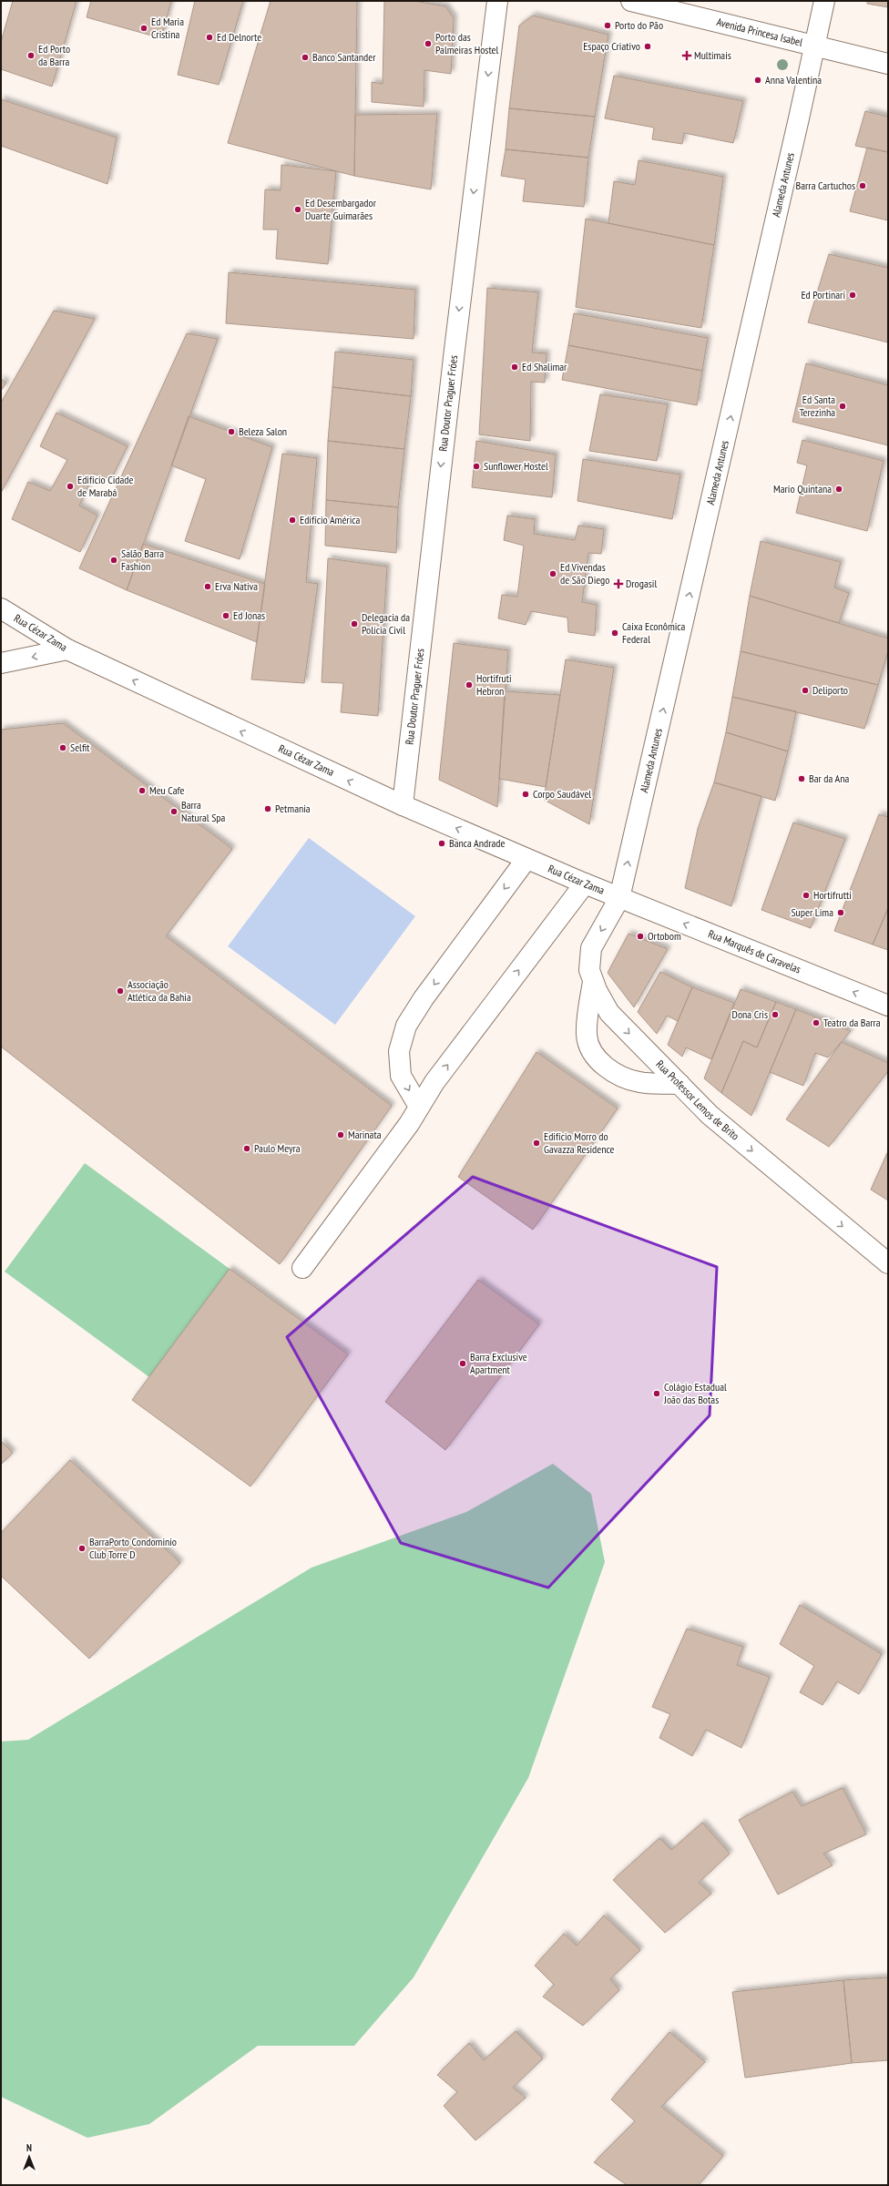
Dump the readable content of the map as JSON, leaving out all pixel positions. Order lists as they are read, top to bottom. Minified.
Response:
{"streets":{"street":["Avenida Princesa Isabel","Alameda Antunes","Rua Doutor Praguer Fróes","Rua Cézar Zama","Rua Marquês de Caravelas","Rua Professor Lemos de Brito"]},"crossings":[["Avenida Princesa Isabel","Alameda Antunes"],["Alameda Antunes","Rua Cézar Zama"],["Alameda Antunes","Rua Marquês de Caravelas"],["Alameda Antunes","Rua Professor Lemos de Brito"],["Rua Doutor Praguer Fróes","Rua Cézar Zama"],["Rua Cézar Zama","Rua Marquês de Caravelas"],["Rua Cézar Zama","Rua Professor Lemos de Brito"],["Rua Marquês de Caravelas","Rua Professor Lemos de Brito"]],"one_way":["Alameda Antunes","Rua Doutor Praguer Fróes","Rua Cézar Zama","Rua Marquês de Caravelas","Rua Professor Lemos de Brito"],"places":{"other":["Porto do Pão","Ed Maria Cristina","Ed Delnorte","Porto das Palmeiras Hostel","Espaço Criativo","Ed Porto da Barra","Banco Santander","Anna Valentina","Barra Cartuchos","Ed Desembargador Duarte Guimarães","Ed Portinari","Ed Shalimar","Ed Santa Terezinha","Beleza Salon","Sunflower Hostel","Edifício Cidade de Marabá","Mario Quintana","Edifício América","Salão Barra Fashion","Ed Vivendas de São Diego","Erva Nativa","Ed Jonas","Delegacia da Polícia Civil","Caixa Econômica Federal","Hortifruti Hebron","Deliporto","Selfit","Bar da Ana","Meu Cafe","Corpo Saudável","Petmania","Barra Natural Spa","Banca Andrade","Hortifrutti","Super Lima","Ortobom","Associação Atlética da Bahia","Dona Cris","Teatro da Barra","Marinata","Edifício Morro do Gavazza Residence","Paulo Meyra","Barra Exclusive Apartment","Colágio Estadual João das Botas","BarraPorto Condominio Club Torre D"],"health":["Multimais","Drogasil"]},"north":"top"}
